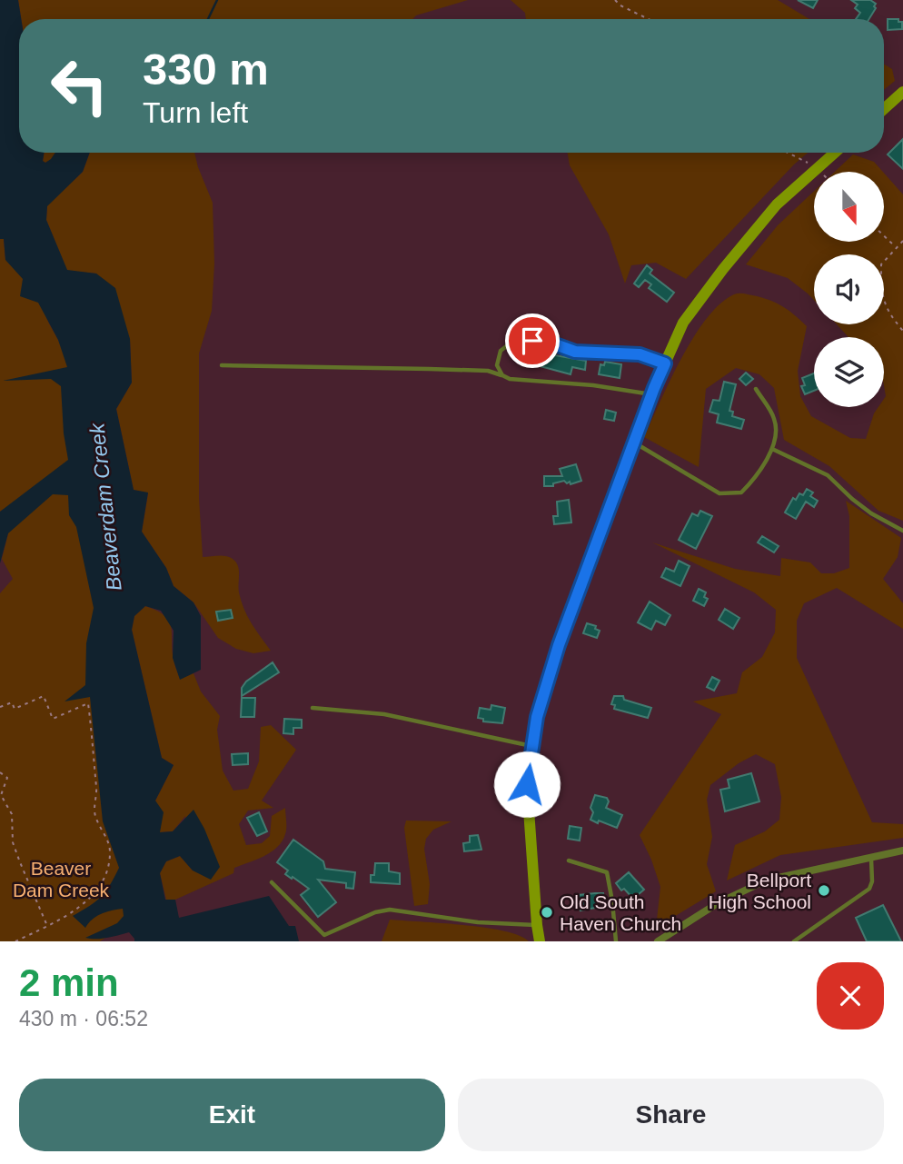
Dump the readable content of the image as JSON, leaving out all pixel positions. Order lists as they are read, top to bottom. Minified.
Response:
{"water":["Beaverdam Creek"],"parks":["Beaver Dam Creek"],"places":["Bellport High School","Old South Haven Church"],"north":"bottom","page":{"turn":["330 m","Turn left"],"heading":["2 min","430 m · 06:52"],"buttons":["Exit","Share"]}}
